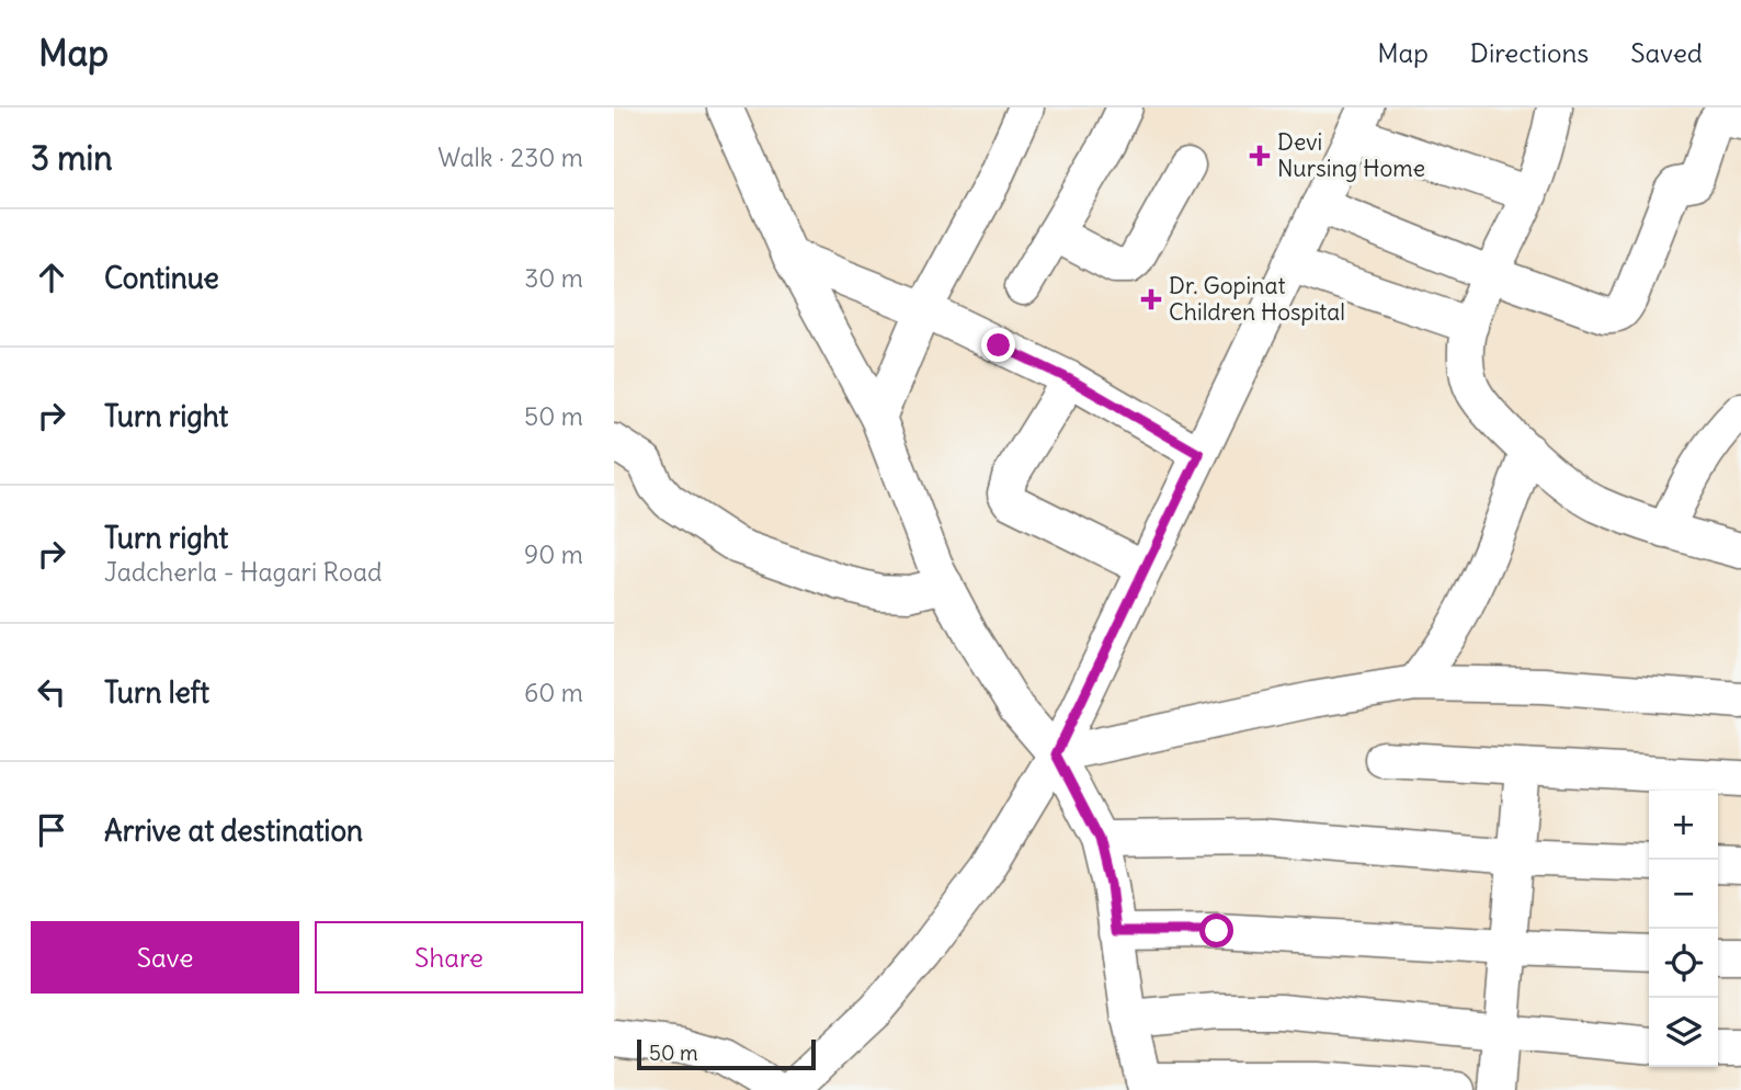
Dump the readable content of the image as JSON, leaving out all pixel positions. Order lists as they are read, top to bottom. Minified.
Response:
{"places":{"health":["Devi Nursing Home","Dr. Gopinat Children Hospital"]},"scale_bar":"50 m","page":{"header":"Map","nav":["Map","Directions","Saved"],"heading":["3 min","Walk · 230 m"],"list":[["Continue","30 m"],["Turn right","50 m"],["Turn right","Jadcherla - Hagari Road","90 m"],["Turn left","60 m"],"Arrive at destination"],"map_buttons":["+","−"],"buttons":["Save","Share"],"scale":"50 m"}}
